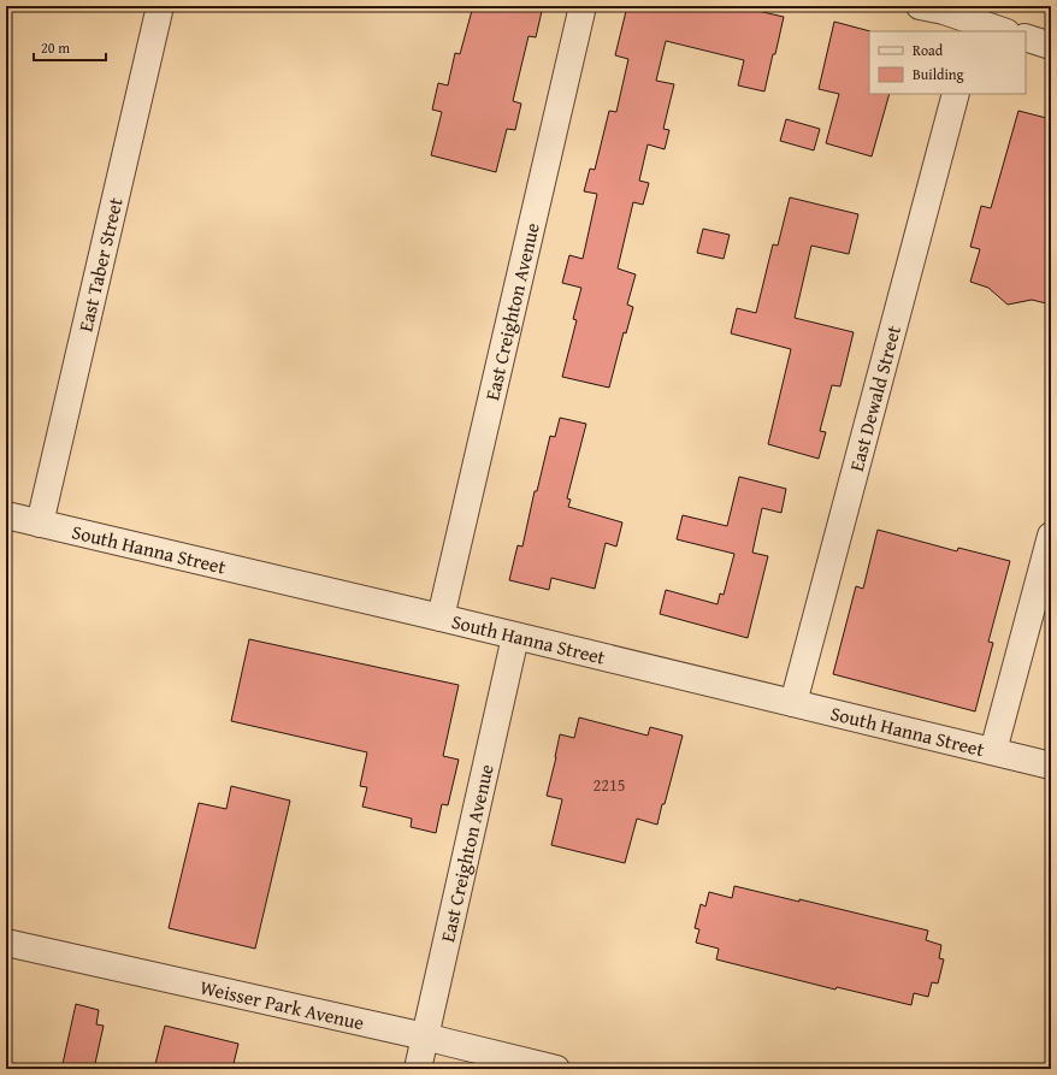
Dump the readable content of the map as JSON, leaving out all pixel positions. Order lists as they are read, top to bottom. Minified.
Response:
{"streets":{"street":["East Taber Street","East Creighton Avenue","East Dewald Street","South Hanna Street","Weisser Park Avenue"]},"crossings":[["East Taber Street","South Hanna Street"],["East Creighton Avenue","South Hanna Street"],["East Creighton Avenue","Weisser Park Avenue"],["East Dewald Street","South Hanna Street"]],"house_numbers":["2215"],"legend":["Road","Building"],"scale_bar":"20 m"}
